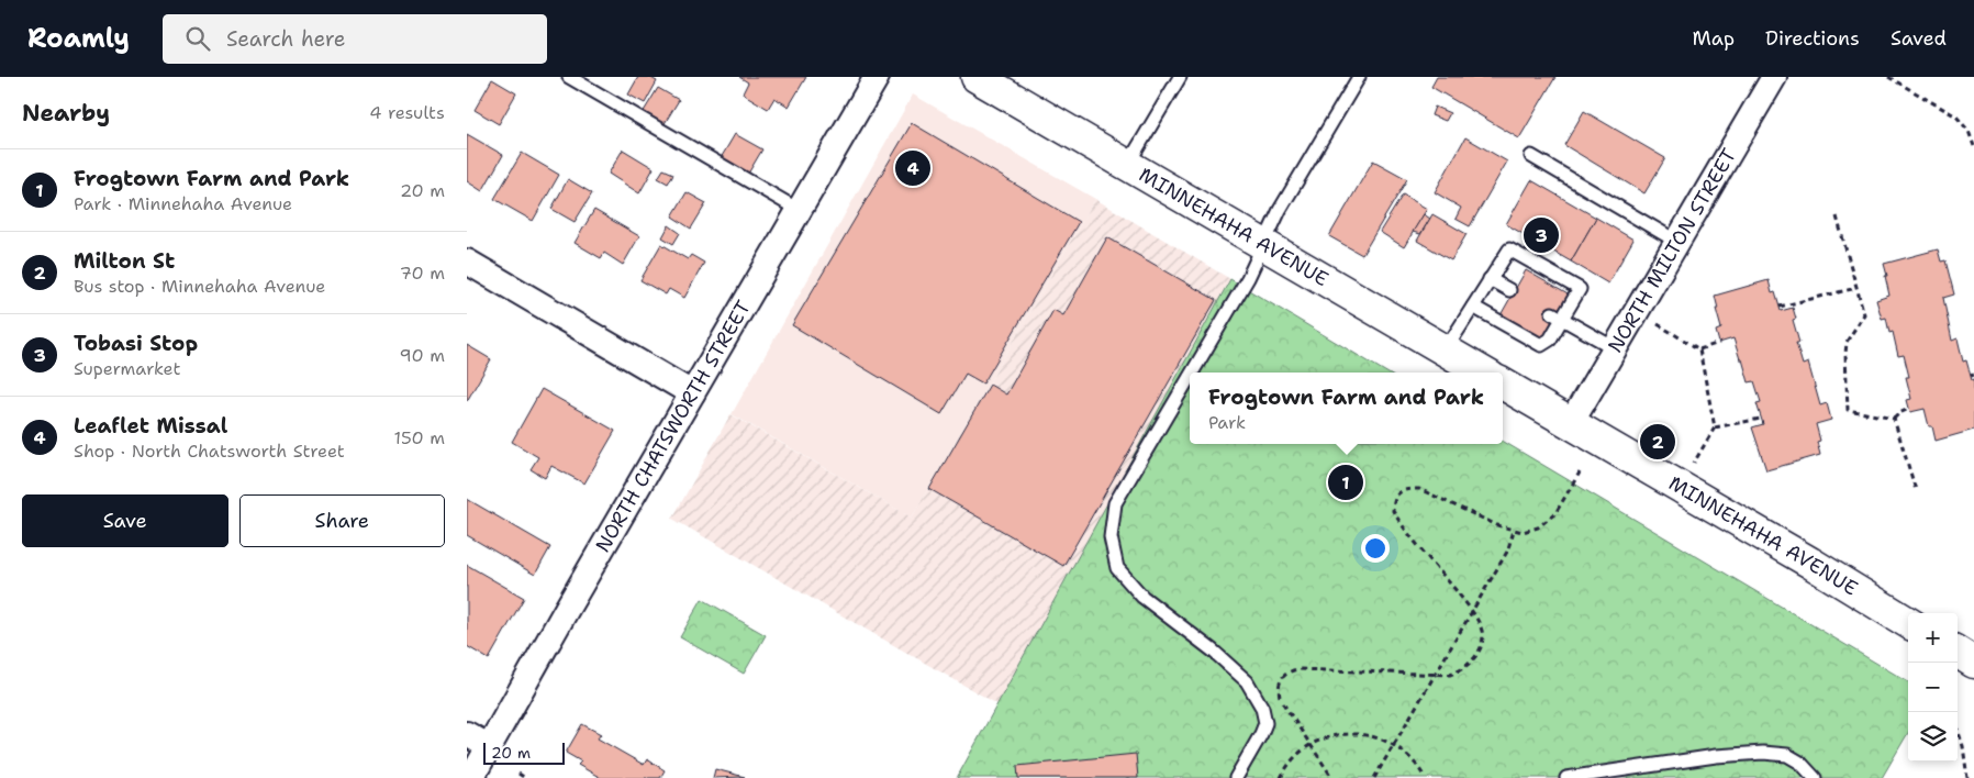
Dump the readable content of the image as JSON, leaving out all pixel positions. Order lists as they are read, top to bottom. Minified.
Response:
{"streets":{"street":["MINNEHAHA AVENUE","NORTH MILTON STREET","NORTH CHATSWORTH STREET"]},"crossings":[["MINNEHAHA AVENUE","NORTH MILTON STREET"]],"scale_bar":"20 m","page":{"header":"Roamly","search":"Search here","nav":["Map","Directions","Saved"],"heading":["Nearby","4 results"],"list":[{"mark":"1","name":"Frogtown Farm and Park","note":"Park · Minnehaha Avenue","value":"20 m"},{"mark":"2","name":"Milton St","note":"Bus stop · Minnehaha Avenue","value":"70 m"},{"mark":"3","name":"Tobasi Stop","note":"Supermarket","value":"90 m"},{"mark":"4","name":"Leaflet Missal","note":"Shop · North Chatsworth Street","value":"150 m"}],"pins":["4","3","2","1"],"popup":["Frogtown Farm and Park","Park"],"buttons":["Save","Share"],"map_buttons":["+","−"],"scale":"20 m"}}
